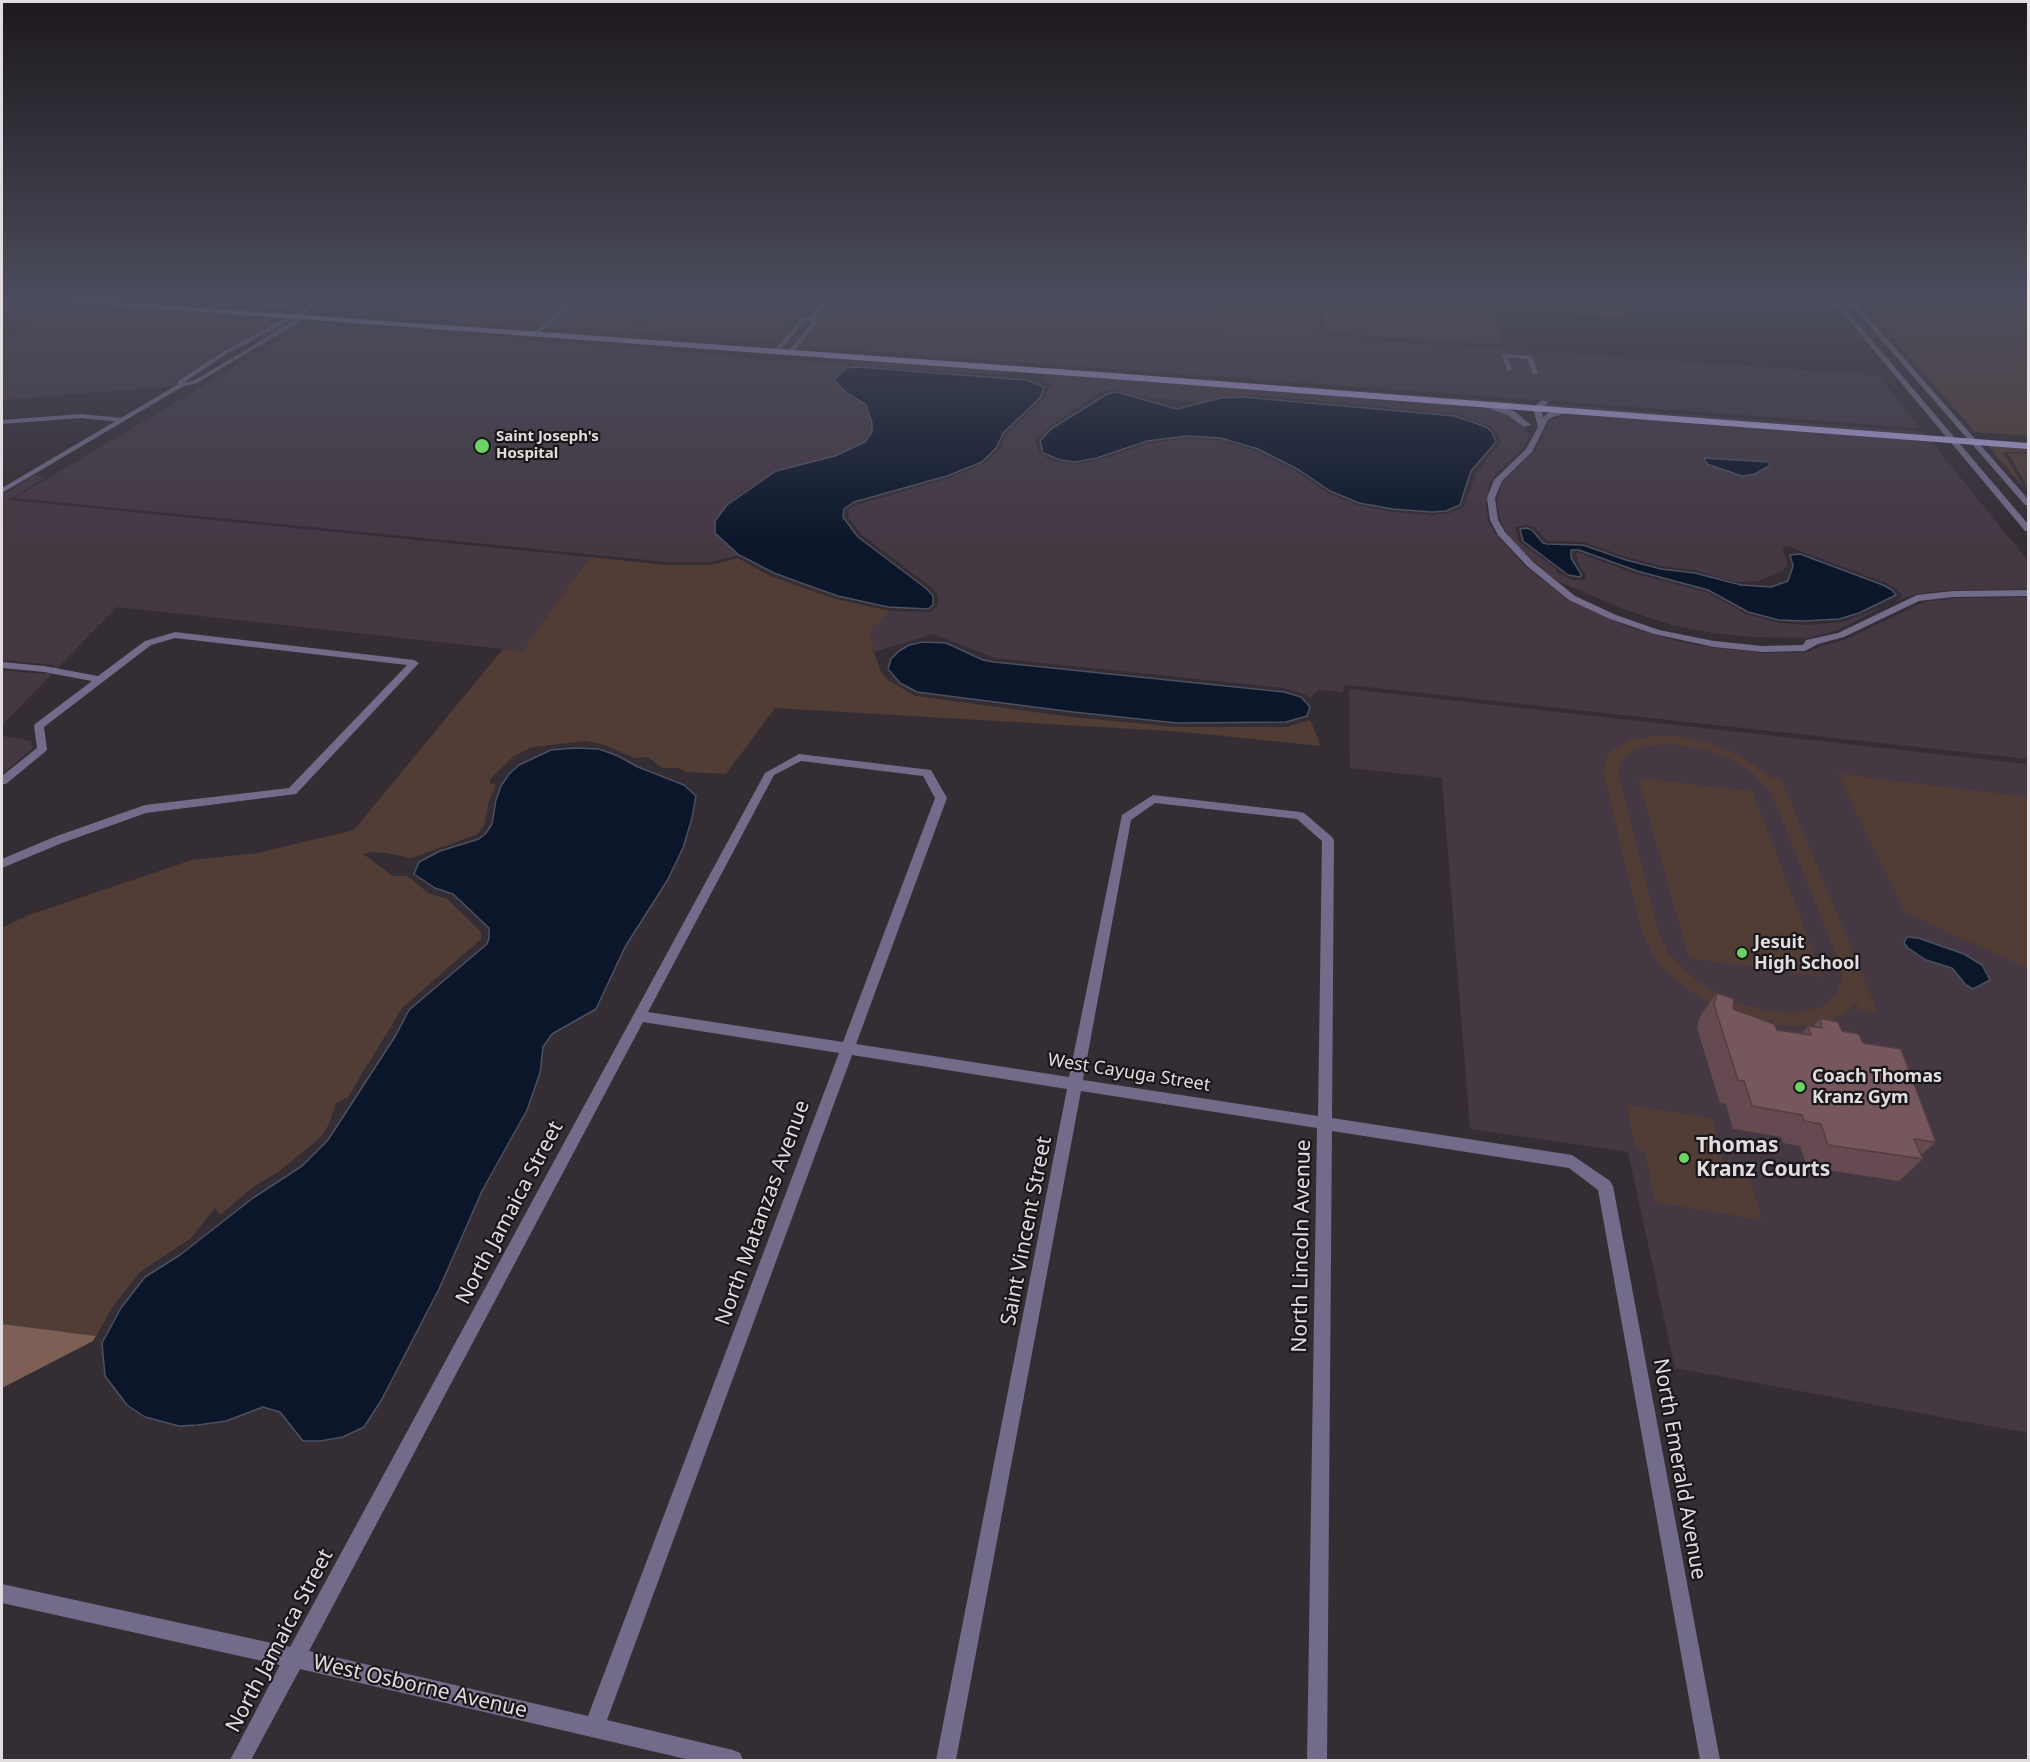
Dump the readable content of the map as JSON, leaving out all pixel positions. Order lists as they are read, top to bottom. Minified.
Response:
{"streets":{"street":["West Cayuga Street","North Jamaica Street","North Matanzas Avenue","Saint Vincent Street","North Lincoln Avenue","North Emerald Avenue","West Osborne Avenue"]},"crossings":[["West Cayuga Street","North Jamaica Street"],["West Cayuga Street","North Matanzas Avenue"],["West Cayuga Street","Saint Vincent Street"],["West Cayuga Street","North Lincoln Avenue"],["West Cayuga Street","North Emerald Avenue"],["North Jamaica Street","North Matanzas Avenue"],["North Jamaica Street","West Osborne Avenue"],["North Matanzas Avenue","West Osborne Avenue"],["Saint Vincent Street","North Lincoln Avenue"]],"places":["Saint Joseph's Hospital","Jesuit High School","Coach Thomas Kranz Gym","Thomas Kranz Courts"]}
